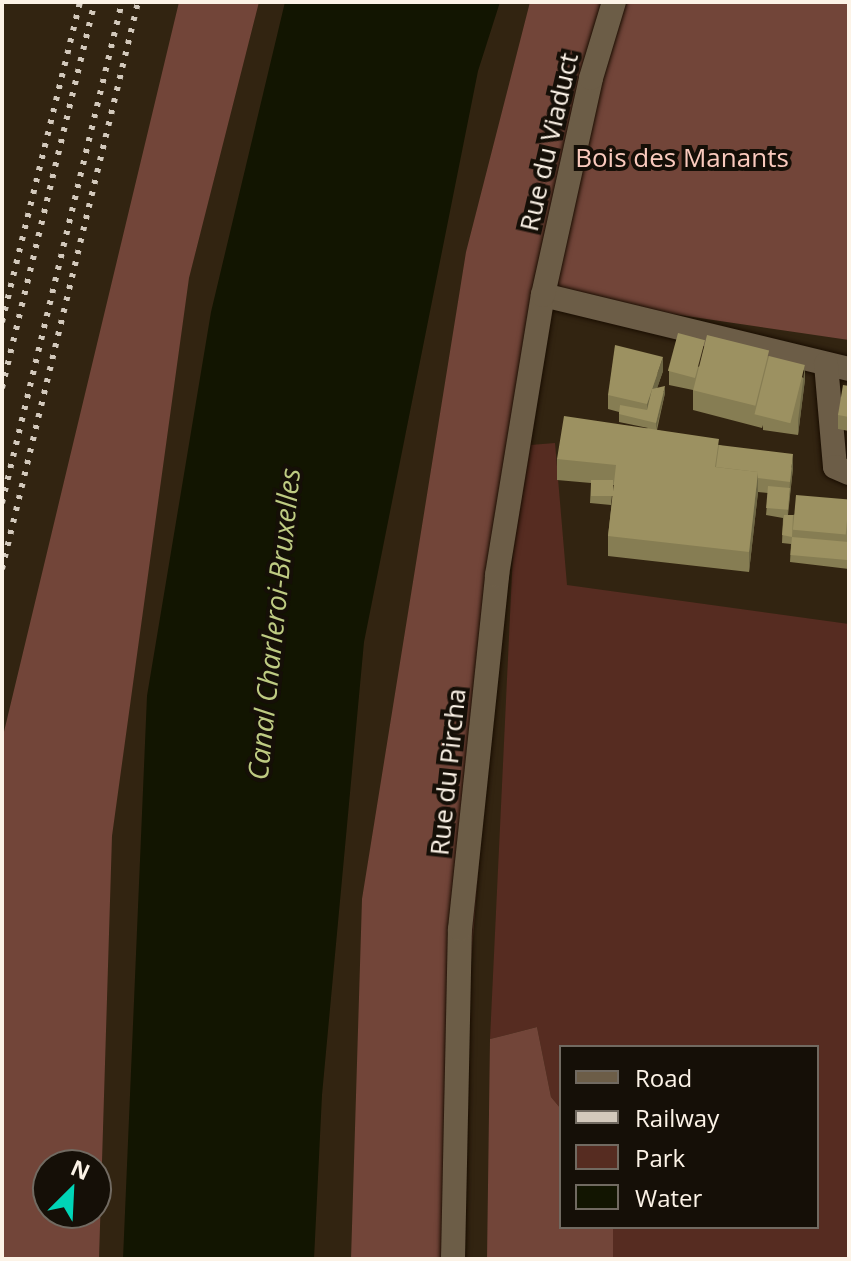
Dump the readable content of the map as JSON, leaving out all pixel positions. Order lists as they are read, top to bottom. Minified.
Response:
{"streets":{"street":["Rue du Viaduct","Rue du Pircha"]},"crossings":[["Rue du Viaduct","Rue du Pircha"]],"water":["Canal Charleroi-Bruxelles"],"parks":["Bois des Manants"],"legend":["Road","Railway","Park","Water"],"north":"top right"}
